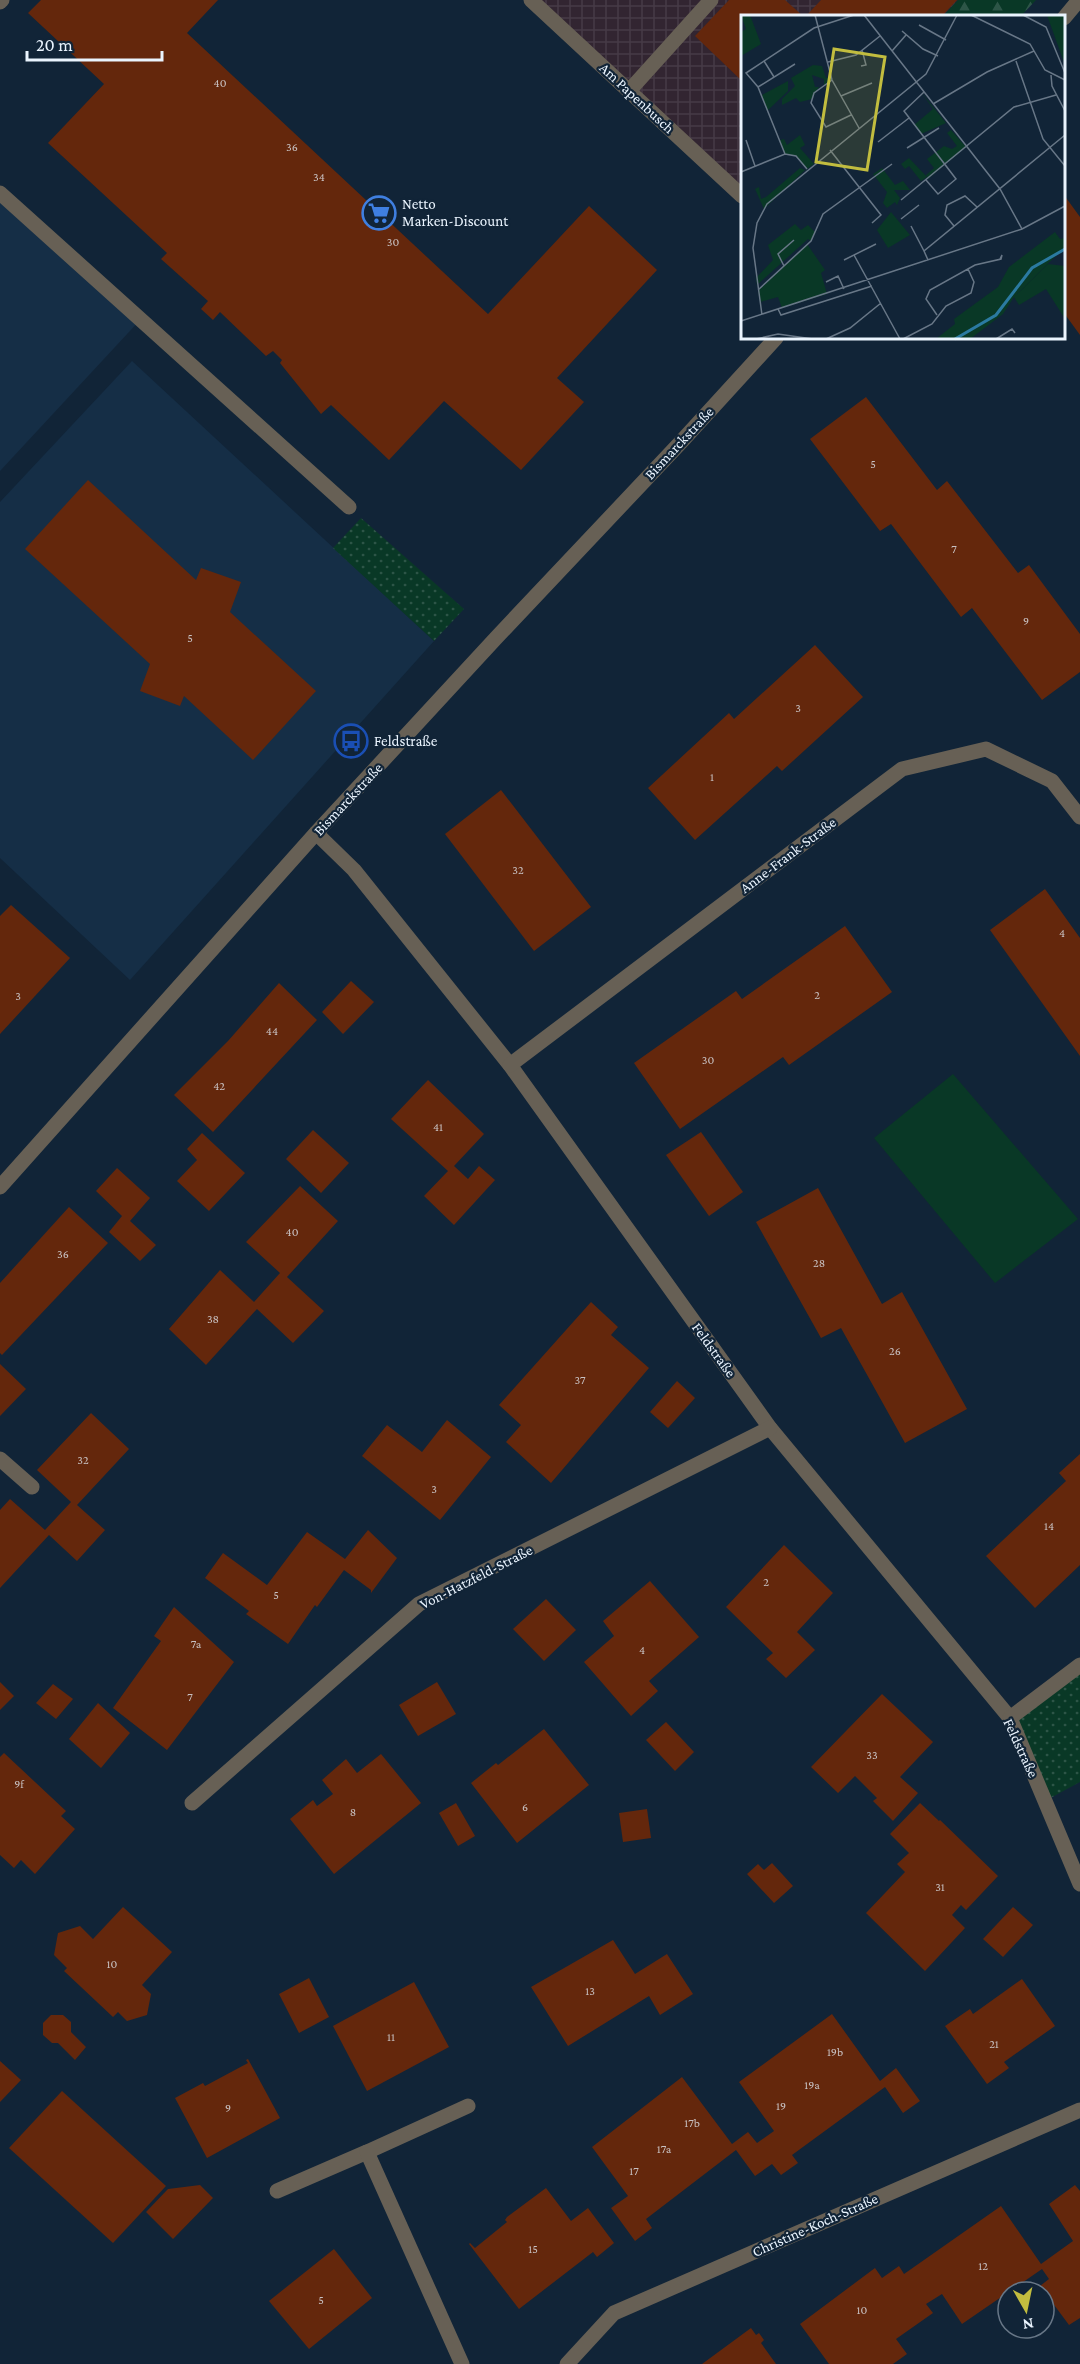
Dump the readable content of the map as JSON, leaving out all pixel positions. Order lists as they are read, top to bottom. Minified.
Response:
{"streets":{"street":["Am Papenbusch","Bismarckstraße","Anne-Frank-Straße","Feldstraße","Von-Hatzfeld-Straße","Christine-Koch-Straße"]},"crossings":[["Bismarckstraße","Feldstraße"],["Anne-Frank-Straße","Feldstraße"],["Feldstraße","Von-Hatzfeld-Straße"]],"places":{"supermarket":["Netto Marken-Discount"],"bus stop":["Feldstraße"]},"house_numbers":["40","36","34","30","5","7","9","5","3","1","32","4","2","3","44","30","42","41","40","36","28","38","26","37","32","3","14","2","5","7a","4","7","33","9f","6","8","31","10","13","11","21","19b","19a","19","9","17b","17a","17","15","12","5","10"],"scale_bar":"20 m","north":"bottom"}
